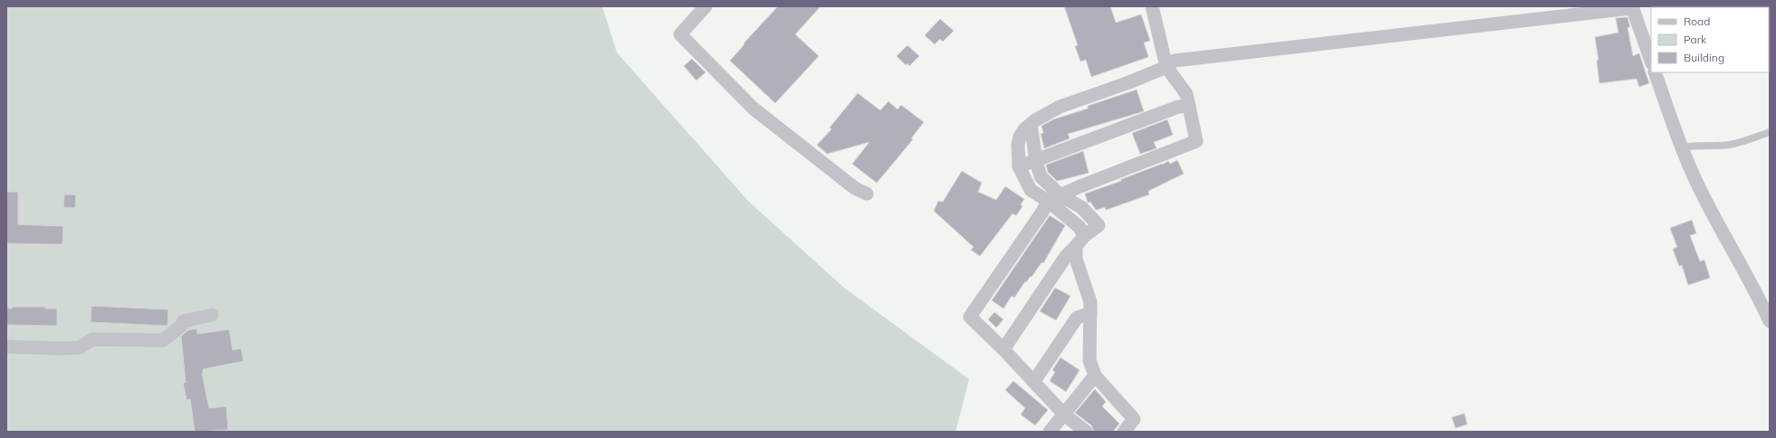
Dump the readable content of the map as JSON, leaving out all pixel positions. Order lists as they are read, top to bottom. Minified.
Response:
{"legend":["Road","Park","Building"]}
